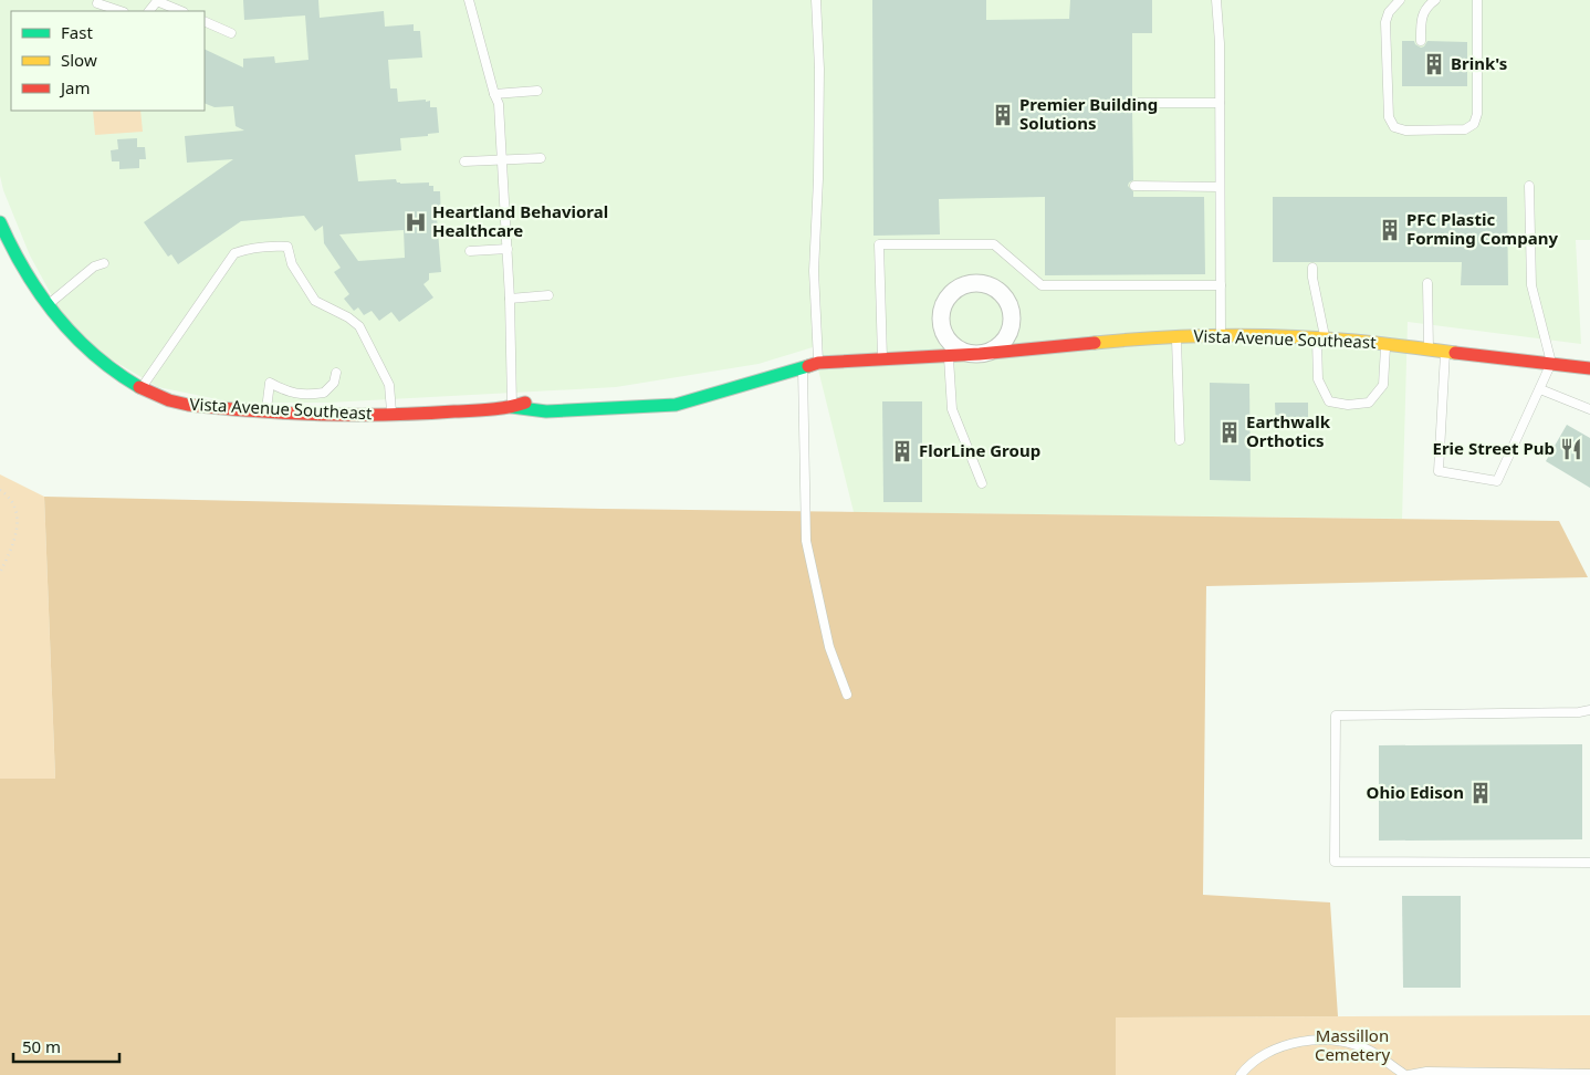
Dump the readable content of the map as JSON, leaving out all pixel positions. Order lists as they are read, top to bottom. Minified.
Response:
{"streets":{"street":["Vista Avenue Southeast"]},"parks":["Massillon Cemetery"],"places":{"building":["Brink's","Premier Building Solutions","PFC Plastic Forming Company","Earthwalk Orthotics","FlorLine Group","Ohio Edison"],"hospital":["Heartland Behavioral Healthcare"],"restaurant":["Erie Street Pub"]},"legend":["Fast","Slow","Jam"],"scale_bar":"50 m"}
